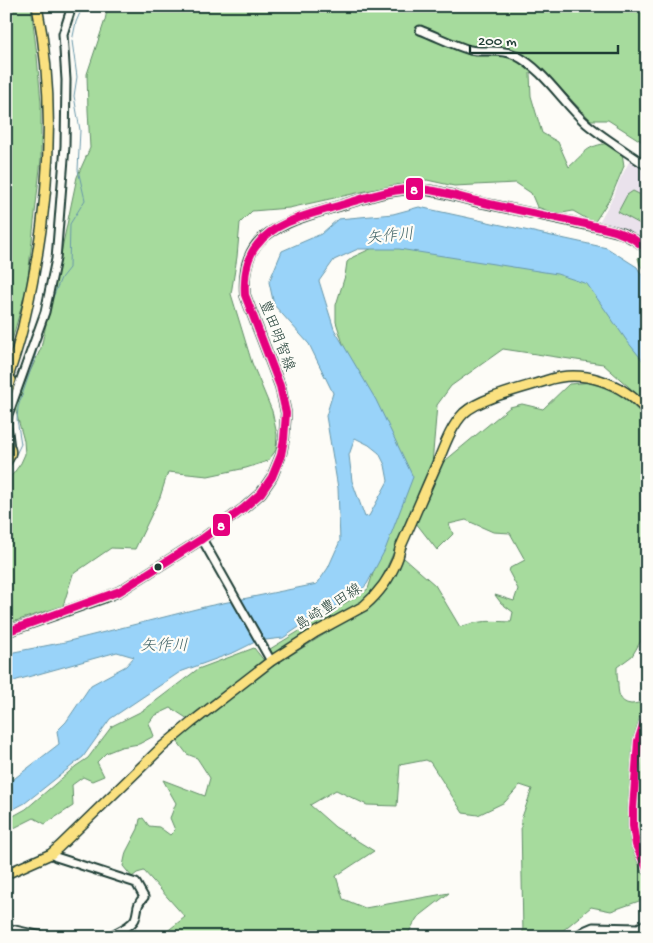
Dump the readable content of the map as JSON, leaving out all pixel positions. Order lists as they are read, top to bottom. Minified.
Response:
{"streets":{"main road":["豊田明智線","島崎豊田線"]},"water":["矢作川"],"lines":["transit line 8"],"scale_bar":"200 m"}
